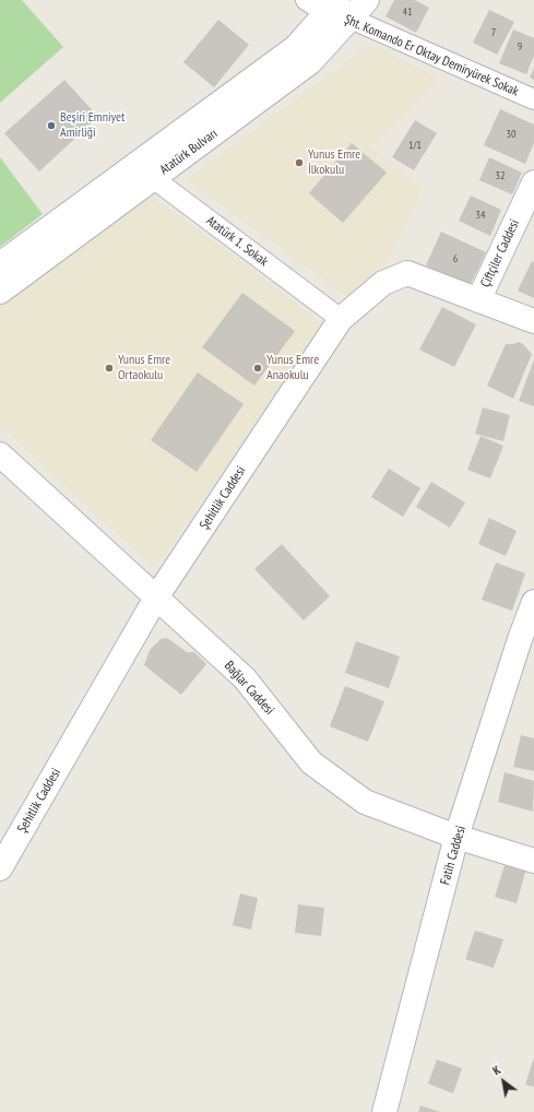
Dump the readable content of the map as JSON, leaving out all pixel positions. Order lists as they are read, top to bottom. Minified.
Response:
{"streets":{"street":["Şht. Komando Er Oktay Demiryürek Sokak","Atatürk Bulvarı","Atatürk 1. Sokak","Çiftçiler Caddesi","Şehitlik Caddesi","Bağlar Caddesi","Fatih Caddesi"]},"crossings":[["Şht. Komando Er Oktay Demiryürek Sokak","Atatürk Bulvarı"],["Atatürk Bulvarı","Atatürk 1. Sokak"],["Atatürk 1. Sokak","Şehitlik Caddesi"],["Çiftçiler Caddesi","Şehitlik Caddesi"],["Şehitlik Caddesi","Bağlar Caddesi"],["Bağlar Caddesi","Fatih Caddesi"]],"places":["Beşiri Emniyet Amirliği","Yunus Emre İlkokulu","Yunus Emre Ortaokulu","Yunus Emre Anaokulu"],"house_numbers":["41","7","9","30","1/1","32","34","6"],"north":"top left"}
